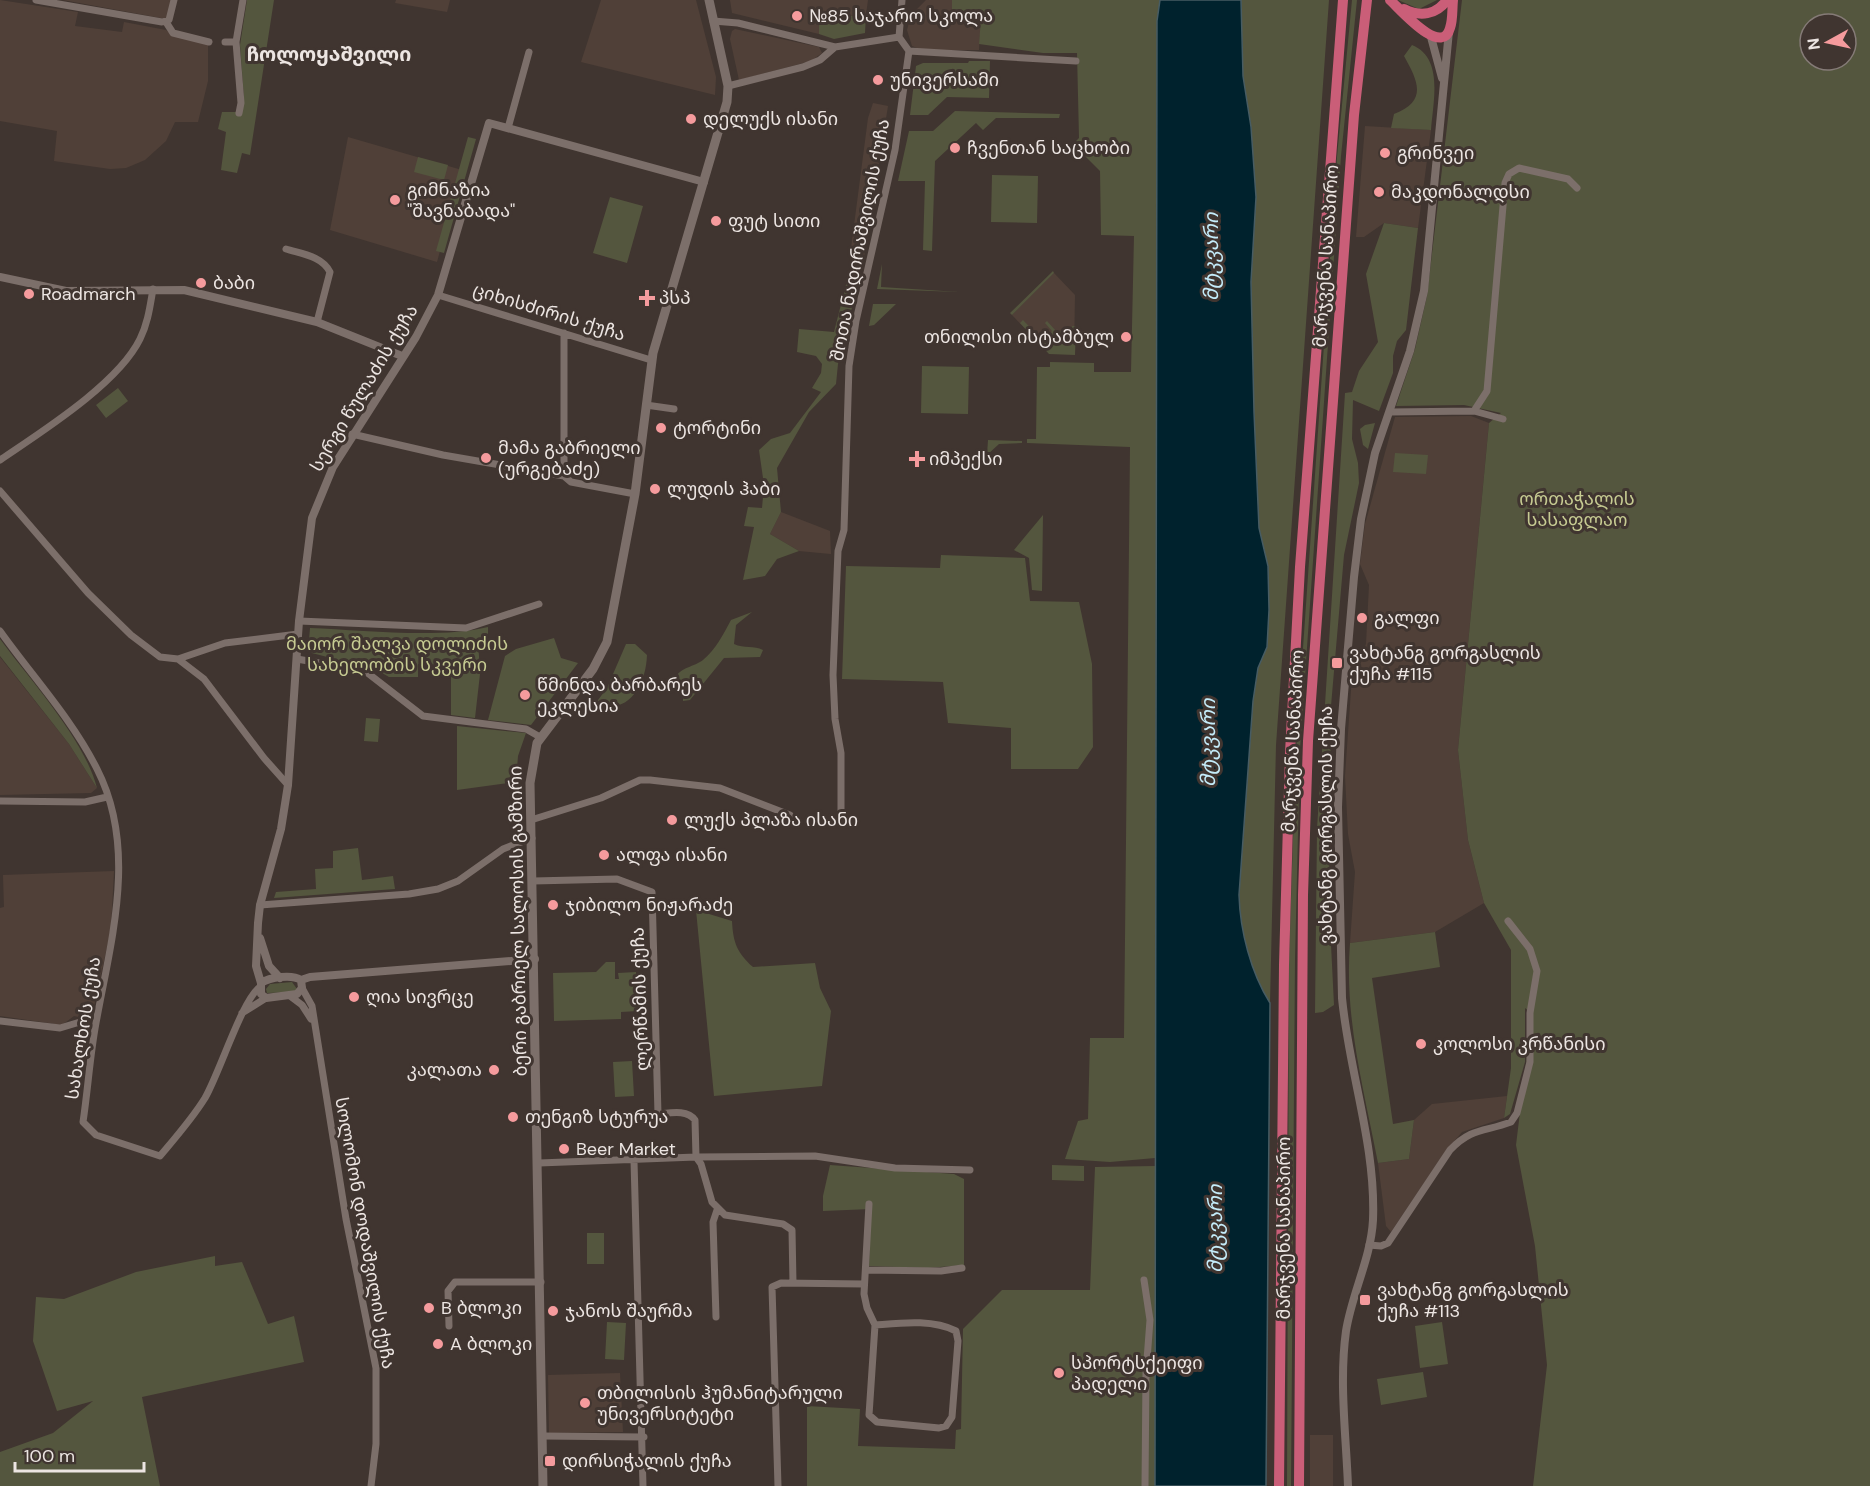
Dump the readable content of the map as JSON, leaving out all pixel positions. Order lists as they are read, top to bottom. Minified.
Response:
{"streets":{"highway":["მარჯვენა სანაპირო"],"main road":["ბერი გაბრიელ სალოსის გამზირი"],"street":["შოთა ნადირაშვილის ქუჩა","ციხისძირის ქუჩა","სერგი წულაძის ქუჩა","ვახტანგ გორგასლის ქუჩა","ლერწამის ქუჩა","სახალხოს ქუჩა","სოლომონ დოდაშვილის ქუჩა"]},"crossings":[["ციხისძირის ქუჩა","სერგი წულაძის ქუჩა"],["ციხისძირის ქუჩა","ბერი გაბრიელ სალოსის გამზირი"],["სერგი წულაძის ქუჩა","სახალხოს ქუჩა"],["ბერი გაბრიელ სალოსის გამზირი","ლერწამის ქუჩა"]],"districts":["ჩოლოყაშვილი"],"water":["მტკვარი"],"parks":["ორთაჭალის სასაფლაო","მაიორ შალვა დოლიძის სახელობის სკვერი"],"places":{"other":["№85 საჯარო სკოლა","უნივერსამი","დელუქს ისანი","ჩვენთან საცხობი","გრინვეი","მაკდონალდსი","გიმნაზია \"შავნაბადა\"","ფუტ სითი","ბაბი","Roadmarch","თნილისი ისტამბულ","ტორტინი","მამა გაბრიელი (ურგებაძე)","ლუდის ჰაბი","გალფი","წმინდა ბარბარეს ეკლესია","ლუქს პლაზა ისანი","ალფა ისანი","ჯიბილო ნიჟარაძე","ღია სივრცე","კოლოსი კრწანისი","კალათა","თენგიზ სტურუა","Beer Market","B ბლოკი","ჯანოს შაურმა","A ბლოკი","სპორტსქეიფი პადელი","თბილისის ჰუმანიტარული უნივერსიტეტი"],"health":["პსპ","იმპექსი"],"transit":["ვახტანგ გორგასლის ქუჩა #115","ვახტანგ გორგასლის ქუჩა #113","დირსიჭალის ქუჩა"]},"scale_bar":"100 m","north":"left"}
